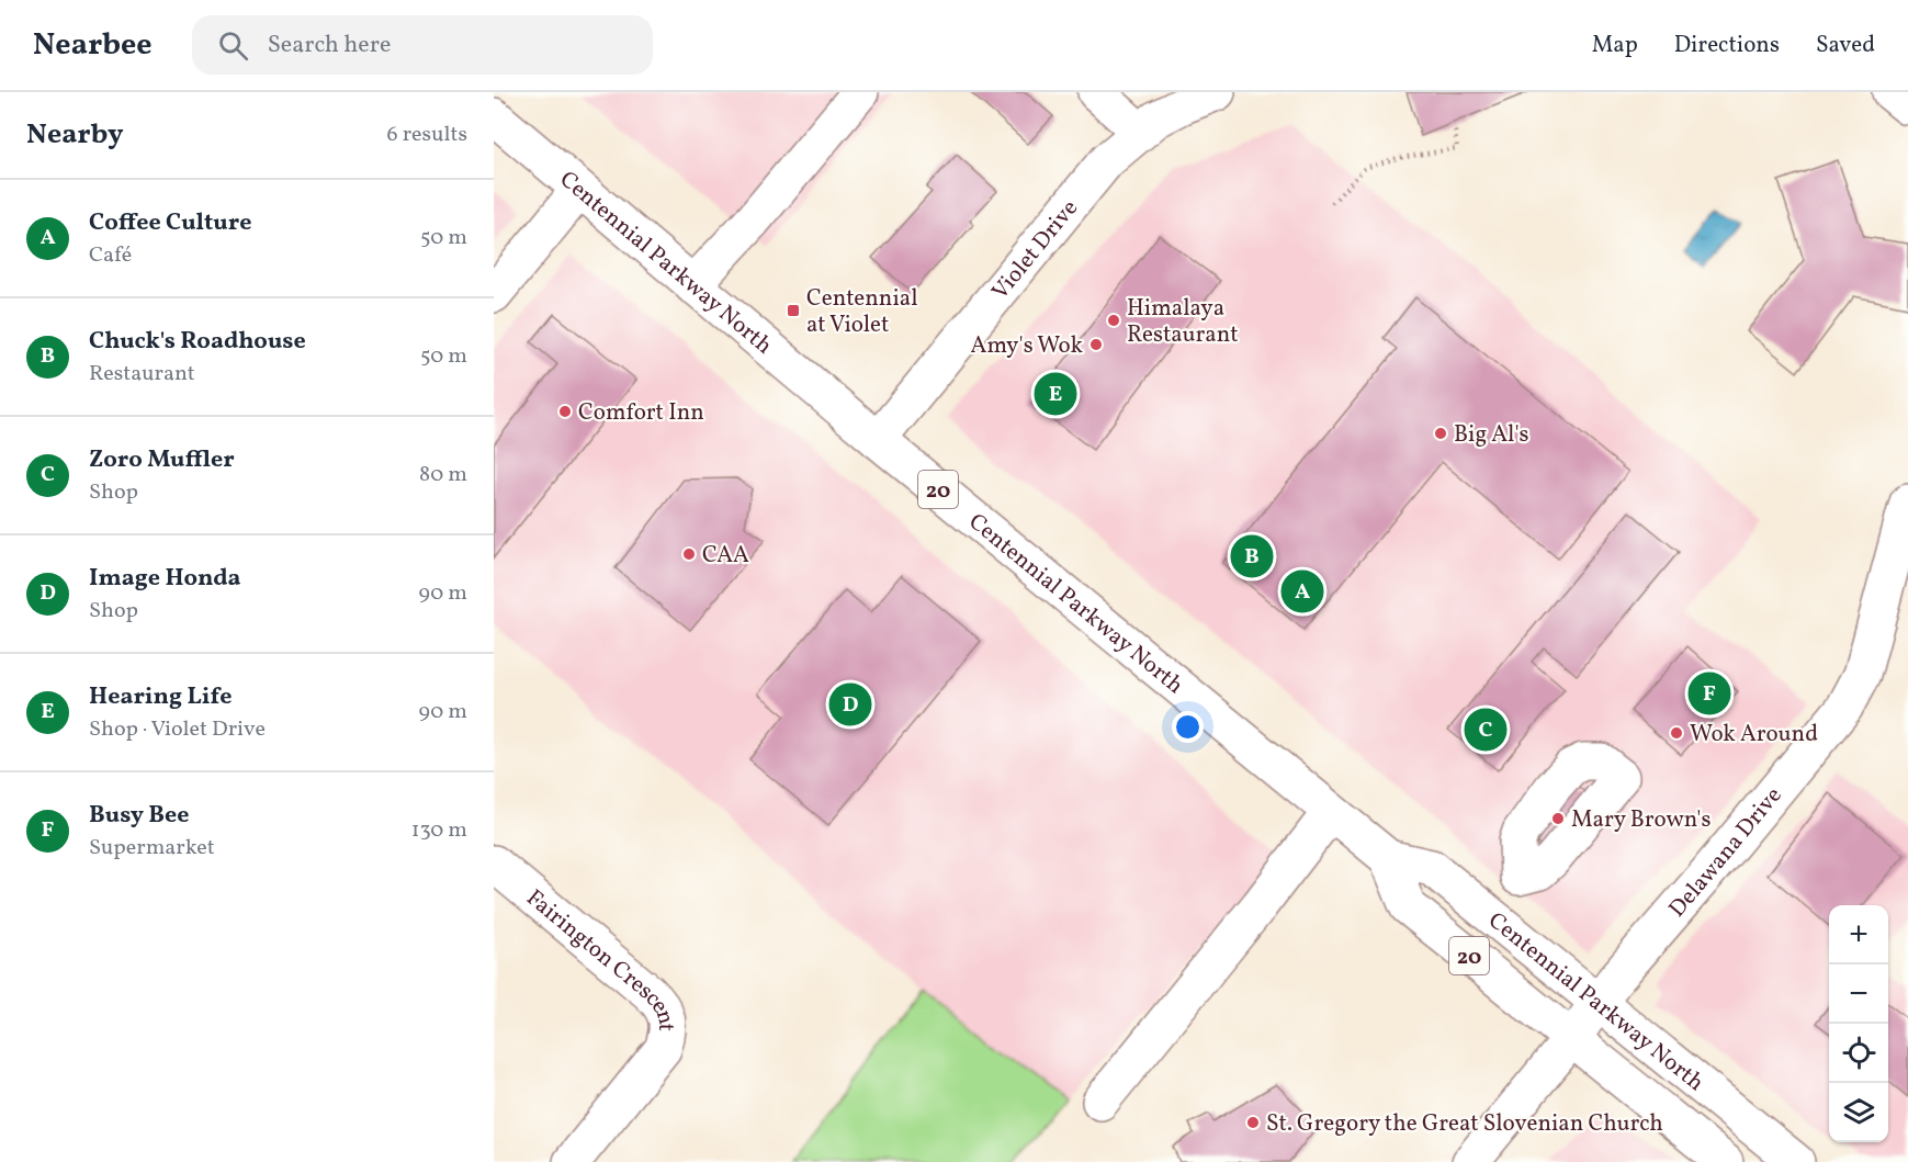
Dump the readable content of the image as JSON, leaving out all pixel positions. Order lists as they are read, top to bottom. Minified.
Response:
{"streets":{"main road":["Violet Drive","Centennial Parkway North","20","Delawana Drive","Fairington Crescent"]},"crossings":[["Violet Drive","Centennial Parkway North"],["Centennial Parkway North","Delawana Drive"]],"places":{"transit":["Centennial at Violet"],"other":["Himalaya Restaurant","Amy's Wok","Comfort Inn","Big Al's","CAA","Wok Around","Mary Brown's","St. Gregory the Great Slovenian Church"]},"page":{"header":"Nearbee","search":"Search here","nav":["Map","Directions","Saved"],"heading":["Nearby","6 results"],"list":[{"mark":"A","name":"Coffee Culture","note":"Café","value":"50 m"},{"mark":"B","name":"Chuck's Roadhouse","note":"Restaurant","value":"50 m"},{"mark":"C","name":"Zoro Muffler","note":"Shop","value":"80 m"},{"mark":"D","name":"Image Honda","note":"Shop","value":"90 m"},{"mark":"E","name":"Hearing Life","note":"Shop · Violet Drive","value":"90 m"},{"mark":"F","name":"Busy Bee","note":"Supermarket","value":"130 m"}],"pins":["E","B","A","F","D","C"],"map_buttons":["+","−"]}}
